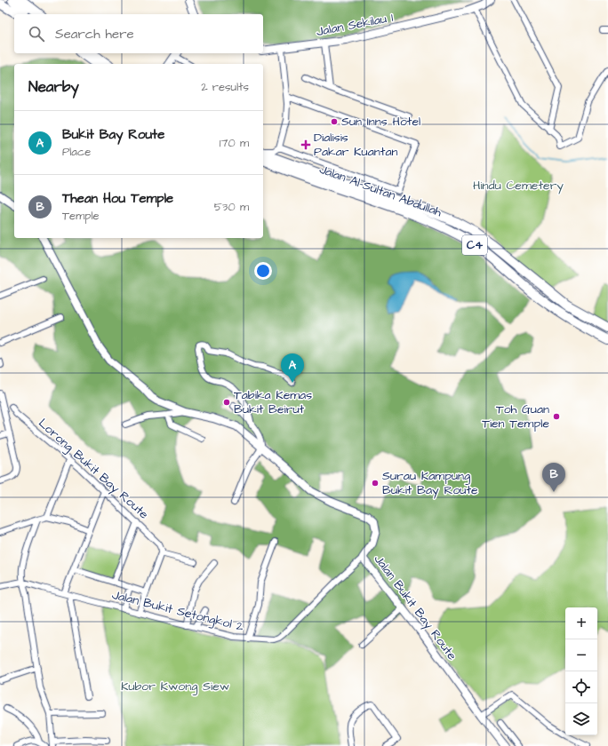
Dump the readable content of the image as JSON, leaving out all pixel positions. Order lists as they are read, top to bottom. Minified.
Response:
{"streets":{"main road":["Jalan Al-Sultan Abdullah","C4"],"street":["Jalan Sekilau 1","Lorong Bukit Bay Route","Jalan Bukit Bay Route","Jalan Bukit Setongkol 2"]},"crossings":[["Jalan Bukit Bay Route","Jalan Bukit Setongkol 2"]],"parks":["Hindu Cemetery","Kubor Kwong Siew"],"places":{"other":["Sun Inns Hotel","Tabika Kemas Bukit Beirut","Toh Guan Tien Temple","Surau Kampung Bukit Bay Route"],"health":["Dialisis Pakar Kuantan"]},"page":{"search":"Search here","heading":["Nearby","2 results"],"list":[{"mark":"A","name":"Bukit Bay Route","note":"Place","value":"170 m"},{"mark":"B","name":"Thean Hou Temple","note":"Temple","value":"530 m"}],"pins":["A","B"],"map_buttons":["+","−"]}}
